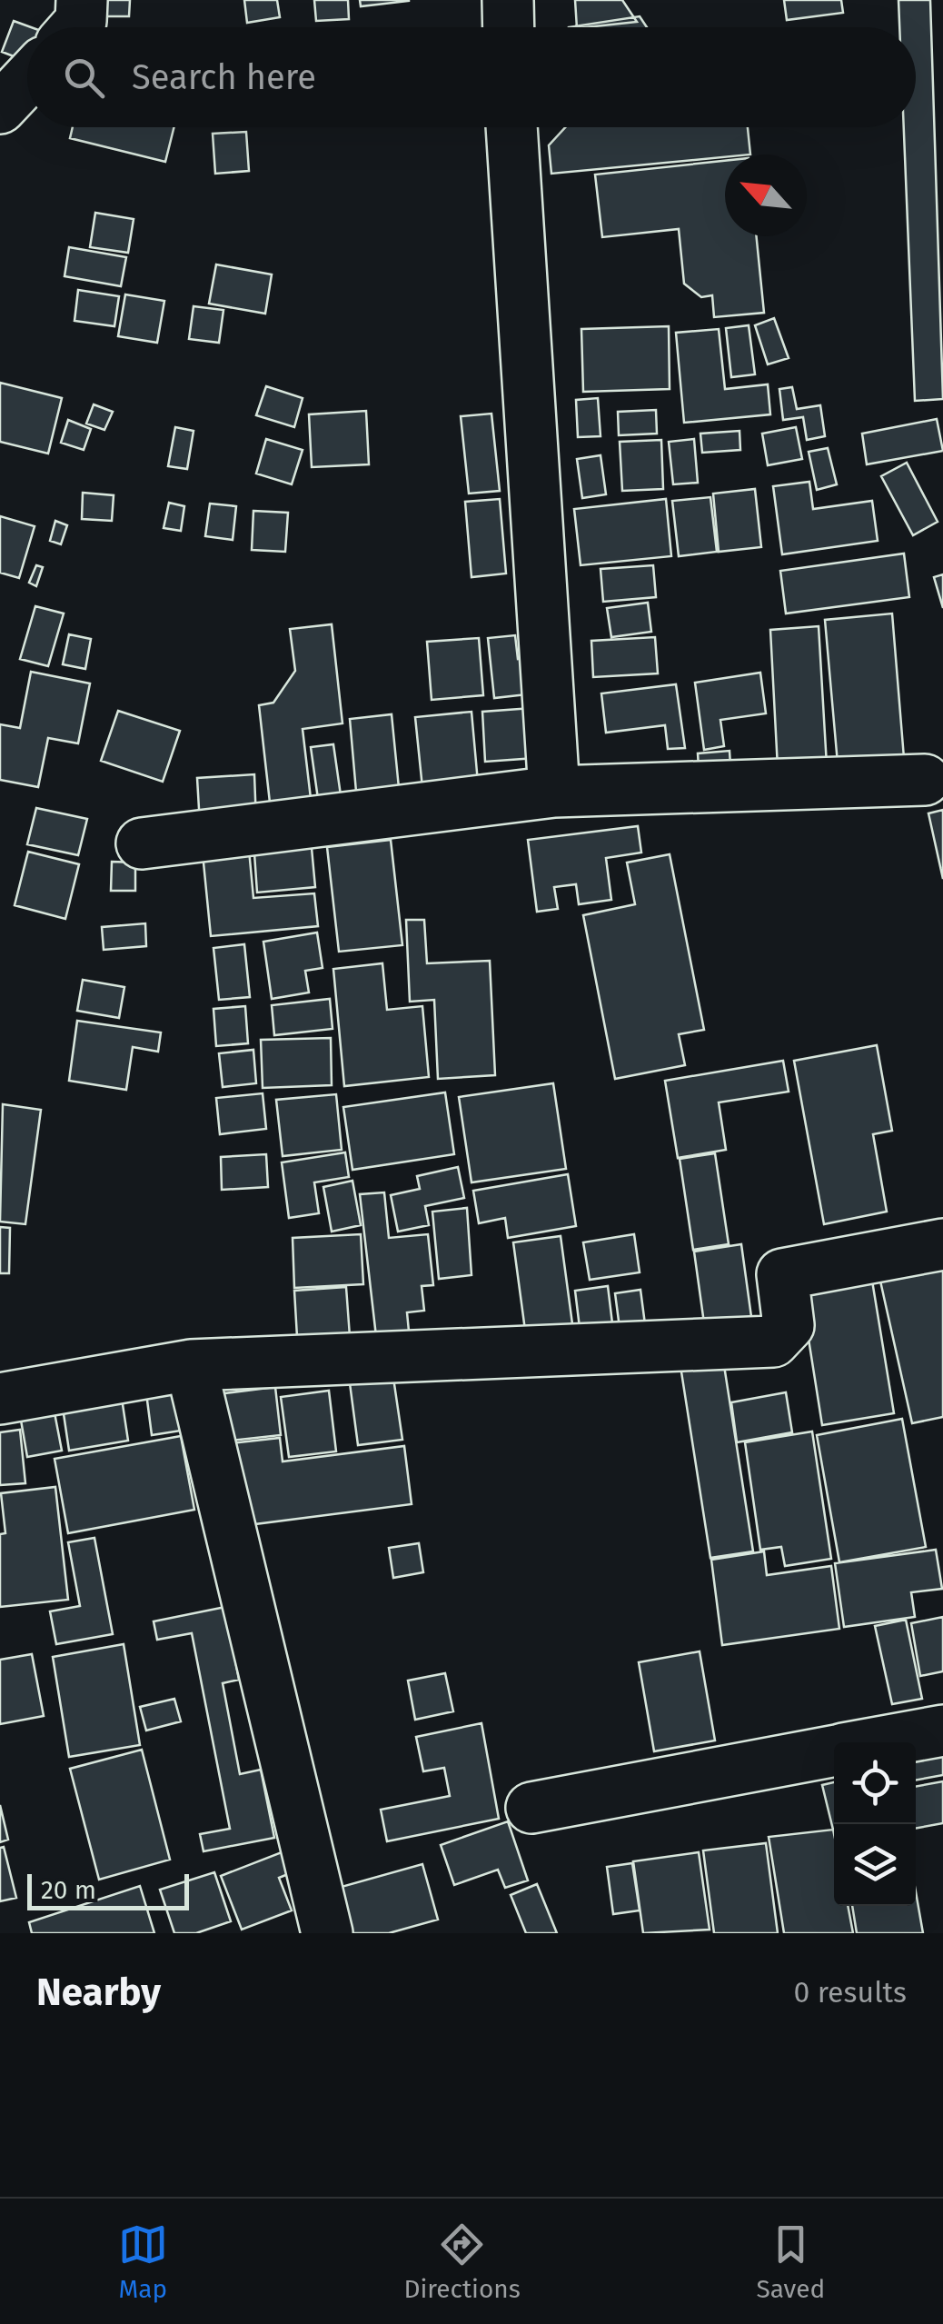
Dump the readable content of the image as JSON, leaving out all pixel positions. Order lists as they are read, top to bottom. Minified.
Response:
{"scale_bar":"20 m","north":"top left","page":{"search":"Search here","scale":"20 m","heading":["Nearby","0 results"],"nav":["Map","Directions","Saved"]}}
